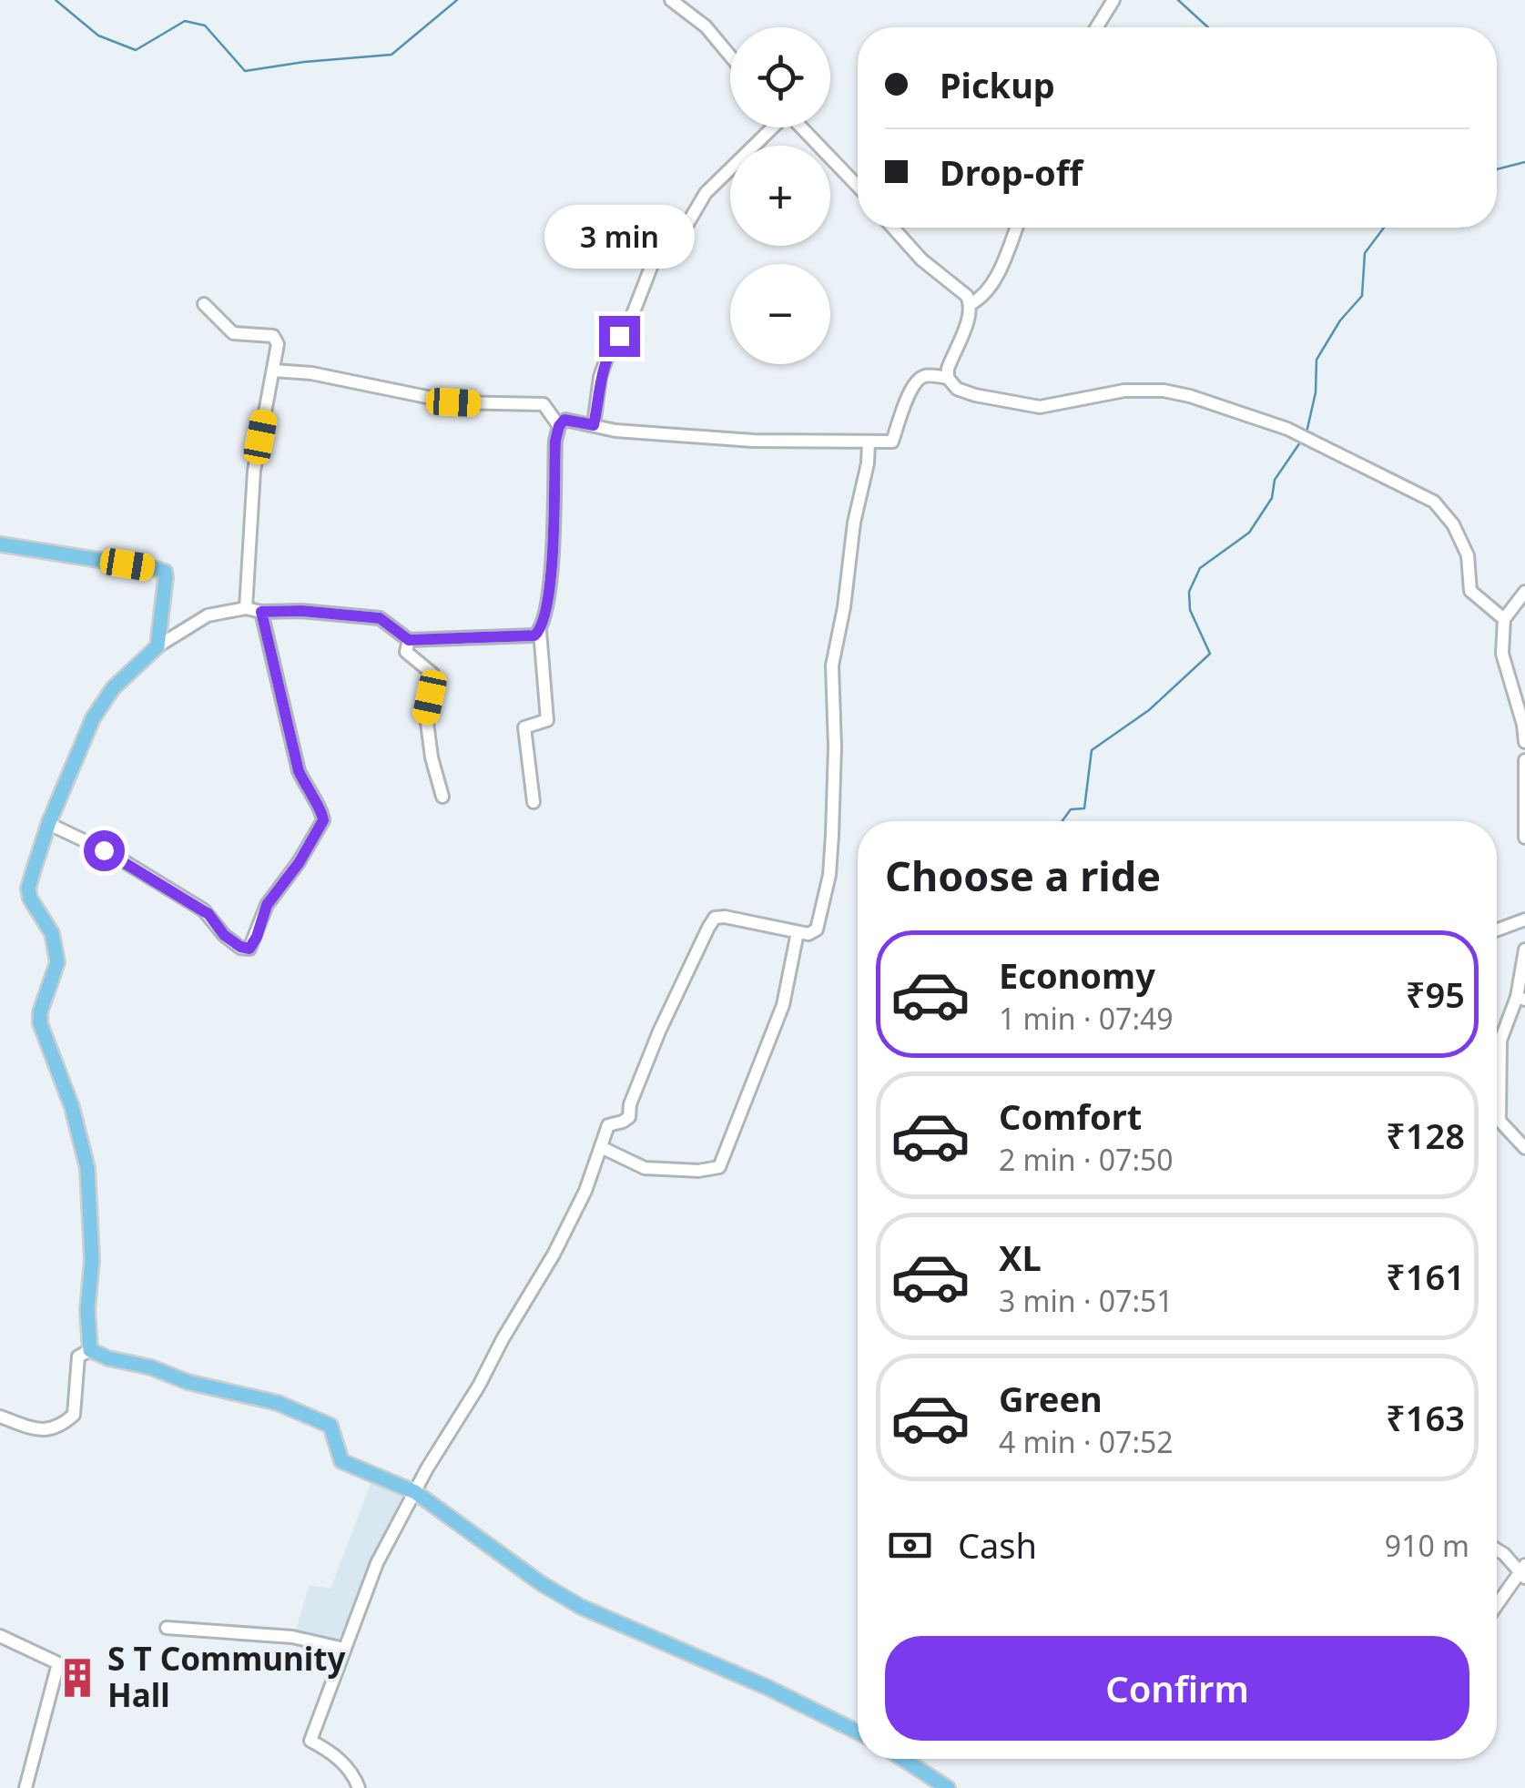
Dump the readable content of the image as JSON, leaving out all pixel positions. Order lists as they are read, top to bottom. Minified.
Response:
{"places":{"building":["S T Community Hall"]},"page":{"map_buttons":["+","−"],"banner":["Pickup","Drop-off"],"bubble":"3 min","heading":"Choose a ride","list":[{"name":"Economy","note":"1 min · 07:49","value":"₹95"},{"name":"Comfort","note":"2 min · 07:50","value":"₹128"},{"name":"XL","note":"3 min · 07:51","value":"₹161"},{"name":"Green","note":"4 min · 07:52","value":"₹163"}],"pay":["Cash","910 m"],"buttons":"Confirm"}}
